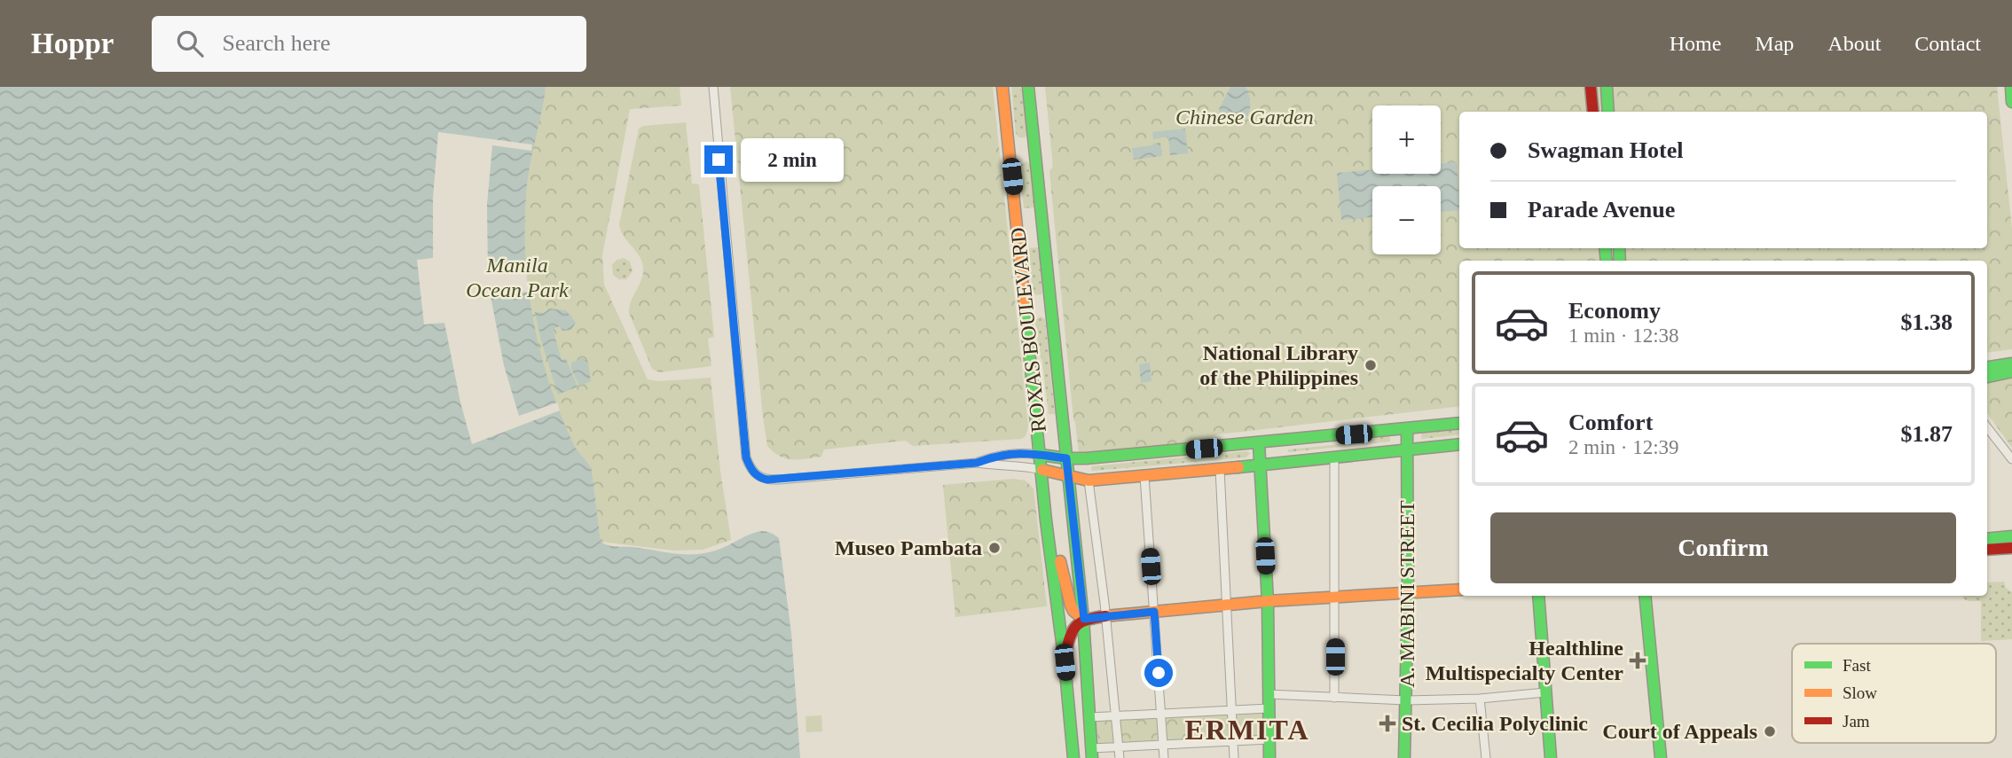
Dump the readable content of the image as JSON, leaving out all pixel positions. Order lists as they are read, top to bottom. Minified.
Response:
{"streets":{"main road":["ROXAS BOULEVARD","A. MABINI STREET"]},"districts":["ERMITA"],"parks":["Chinese Garden","Manila Ocean Park"],"places":{"other":["National Library of the Philippines","Museo Pambata","Court of Appeals"],"health":["Healthline Multispecialty Center","St. Cecilia Polyclinic"]},"legend":["Fast","Slow","Jam"],"page":{"header":"Hoppr","search":"Search here","nav":["Home","Map","About","Contact"],"map_buttons":["+","−"],"banner":["Swagman Hotel","Parade Avenue"],"bubble":"2 min","list":[{"name":"Economy","note":"1 min · 12:38","value":"$1.38"},{"name":"Comfort","note":"2 min · 12:39","value":"$1.87"}],"buttons":"Confirm"}}
